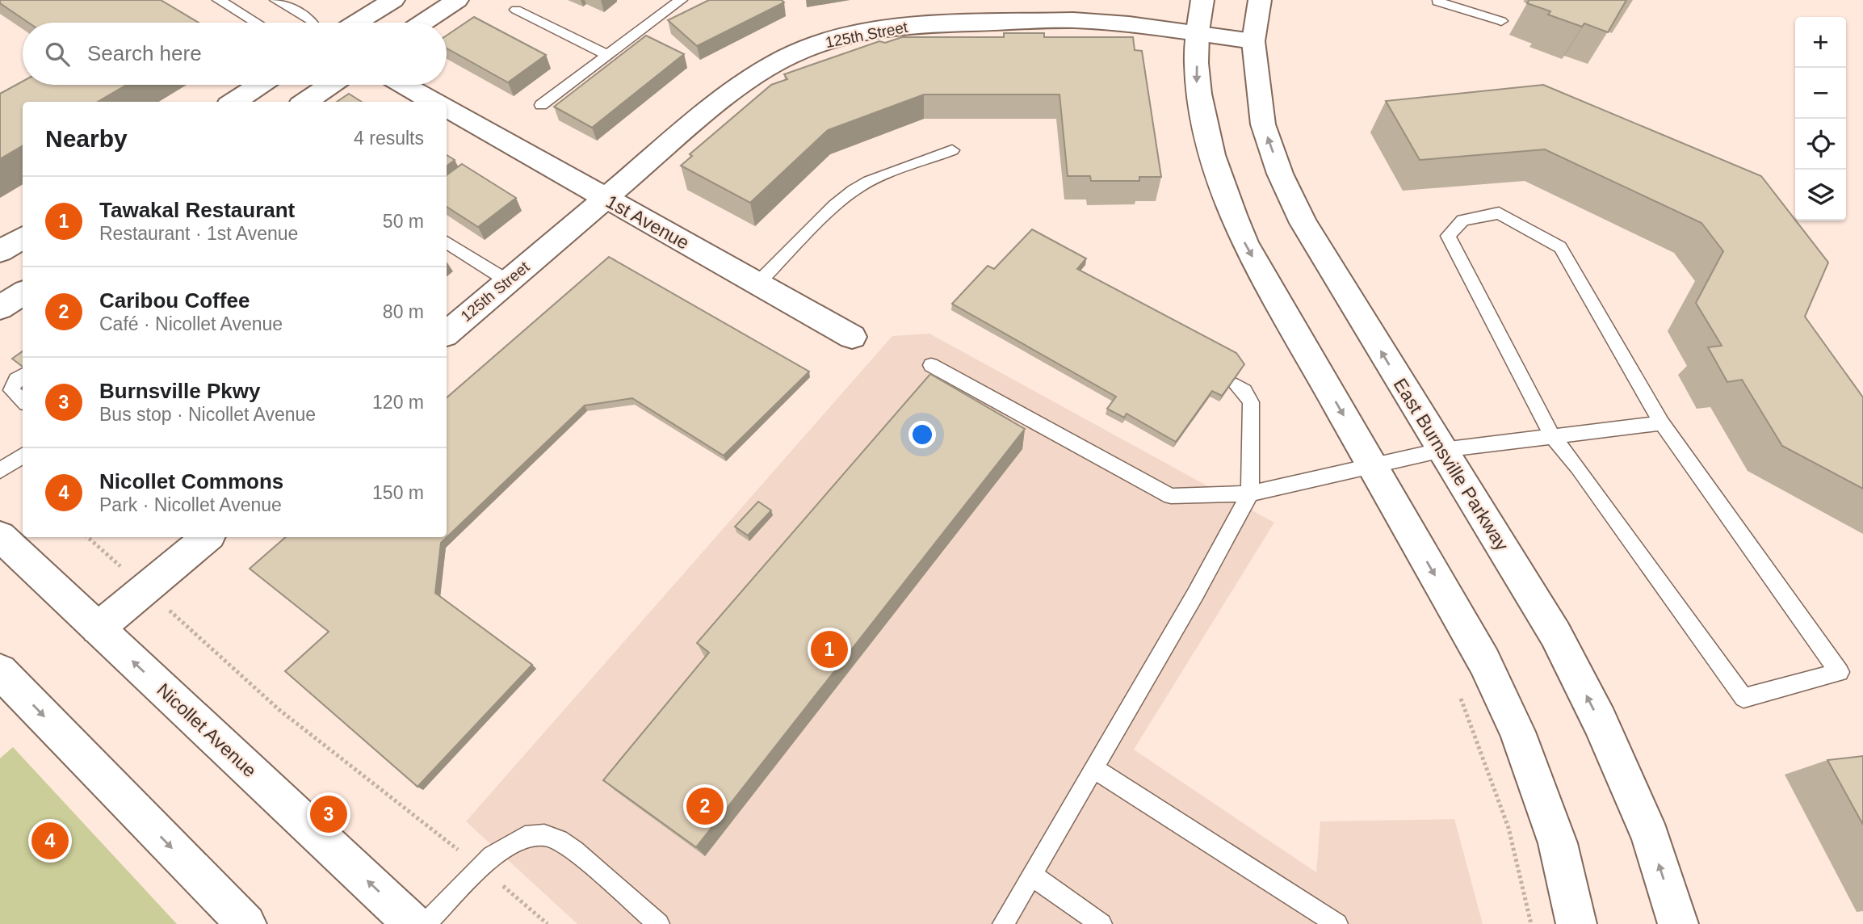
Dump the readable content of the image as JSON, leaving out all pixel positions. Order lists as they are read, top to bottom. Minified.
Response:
{"streets":{"street":["125th Street","1st Avenue","East Burnsville Parkway","Nicollet Avenue"]},"crossings":[["125th Street","1st Avenue"],["125th Street","East Burnsville Parkway"]],"page":{"map_buttons":["+","−"],"search":"Search here","heading":["Nearby","4 results"],"list":[{"mark":"1","name":"Tawakal Restaurant","note":"Restaurant · 1st Avenue","value":"50 m"},{"mark":"2","name":"Caribou Coffee","note":"Café · Nicollet Avenue","value":"80 m"},{"mark":"3","name":"Burnsville Pkwy","note":"Bus stop · Nicollet Avenue","value":"120 m"},{"mark":"4","name":"Nicollet Commons","note":"Park · Nicollet Avenue","value":"150 m"}],"pins":["1","2","3","4"]}}
